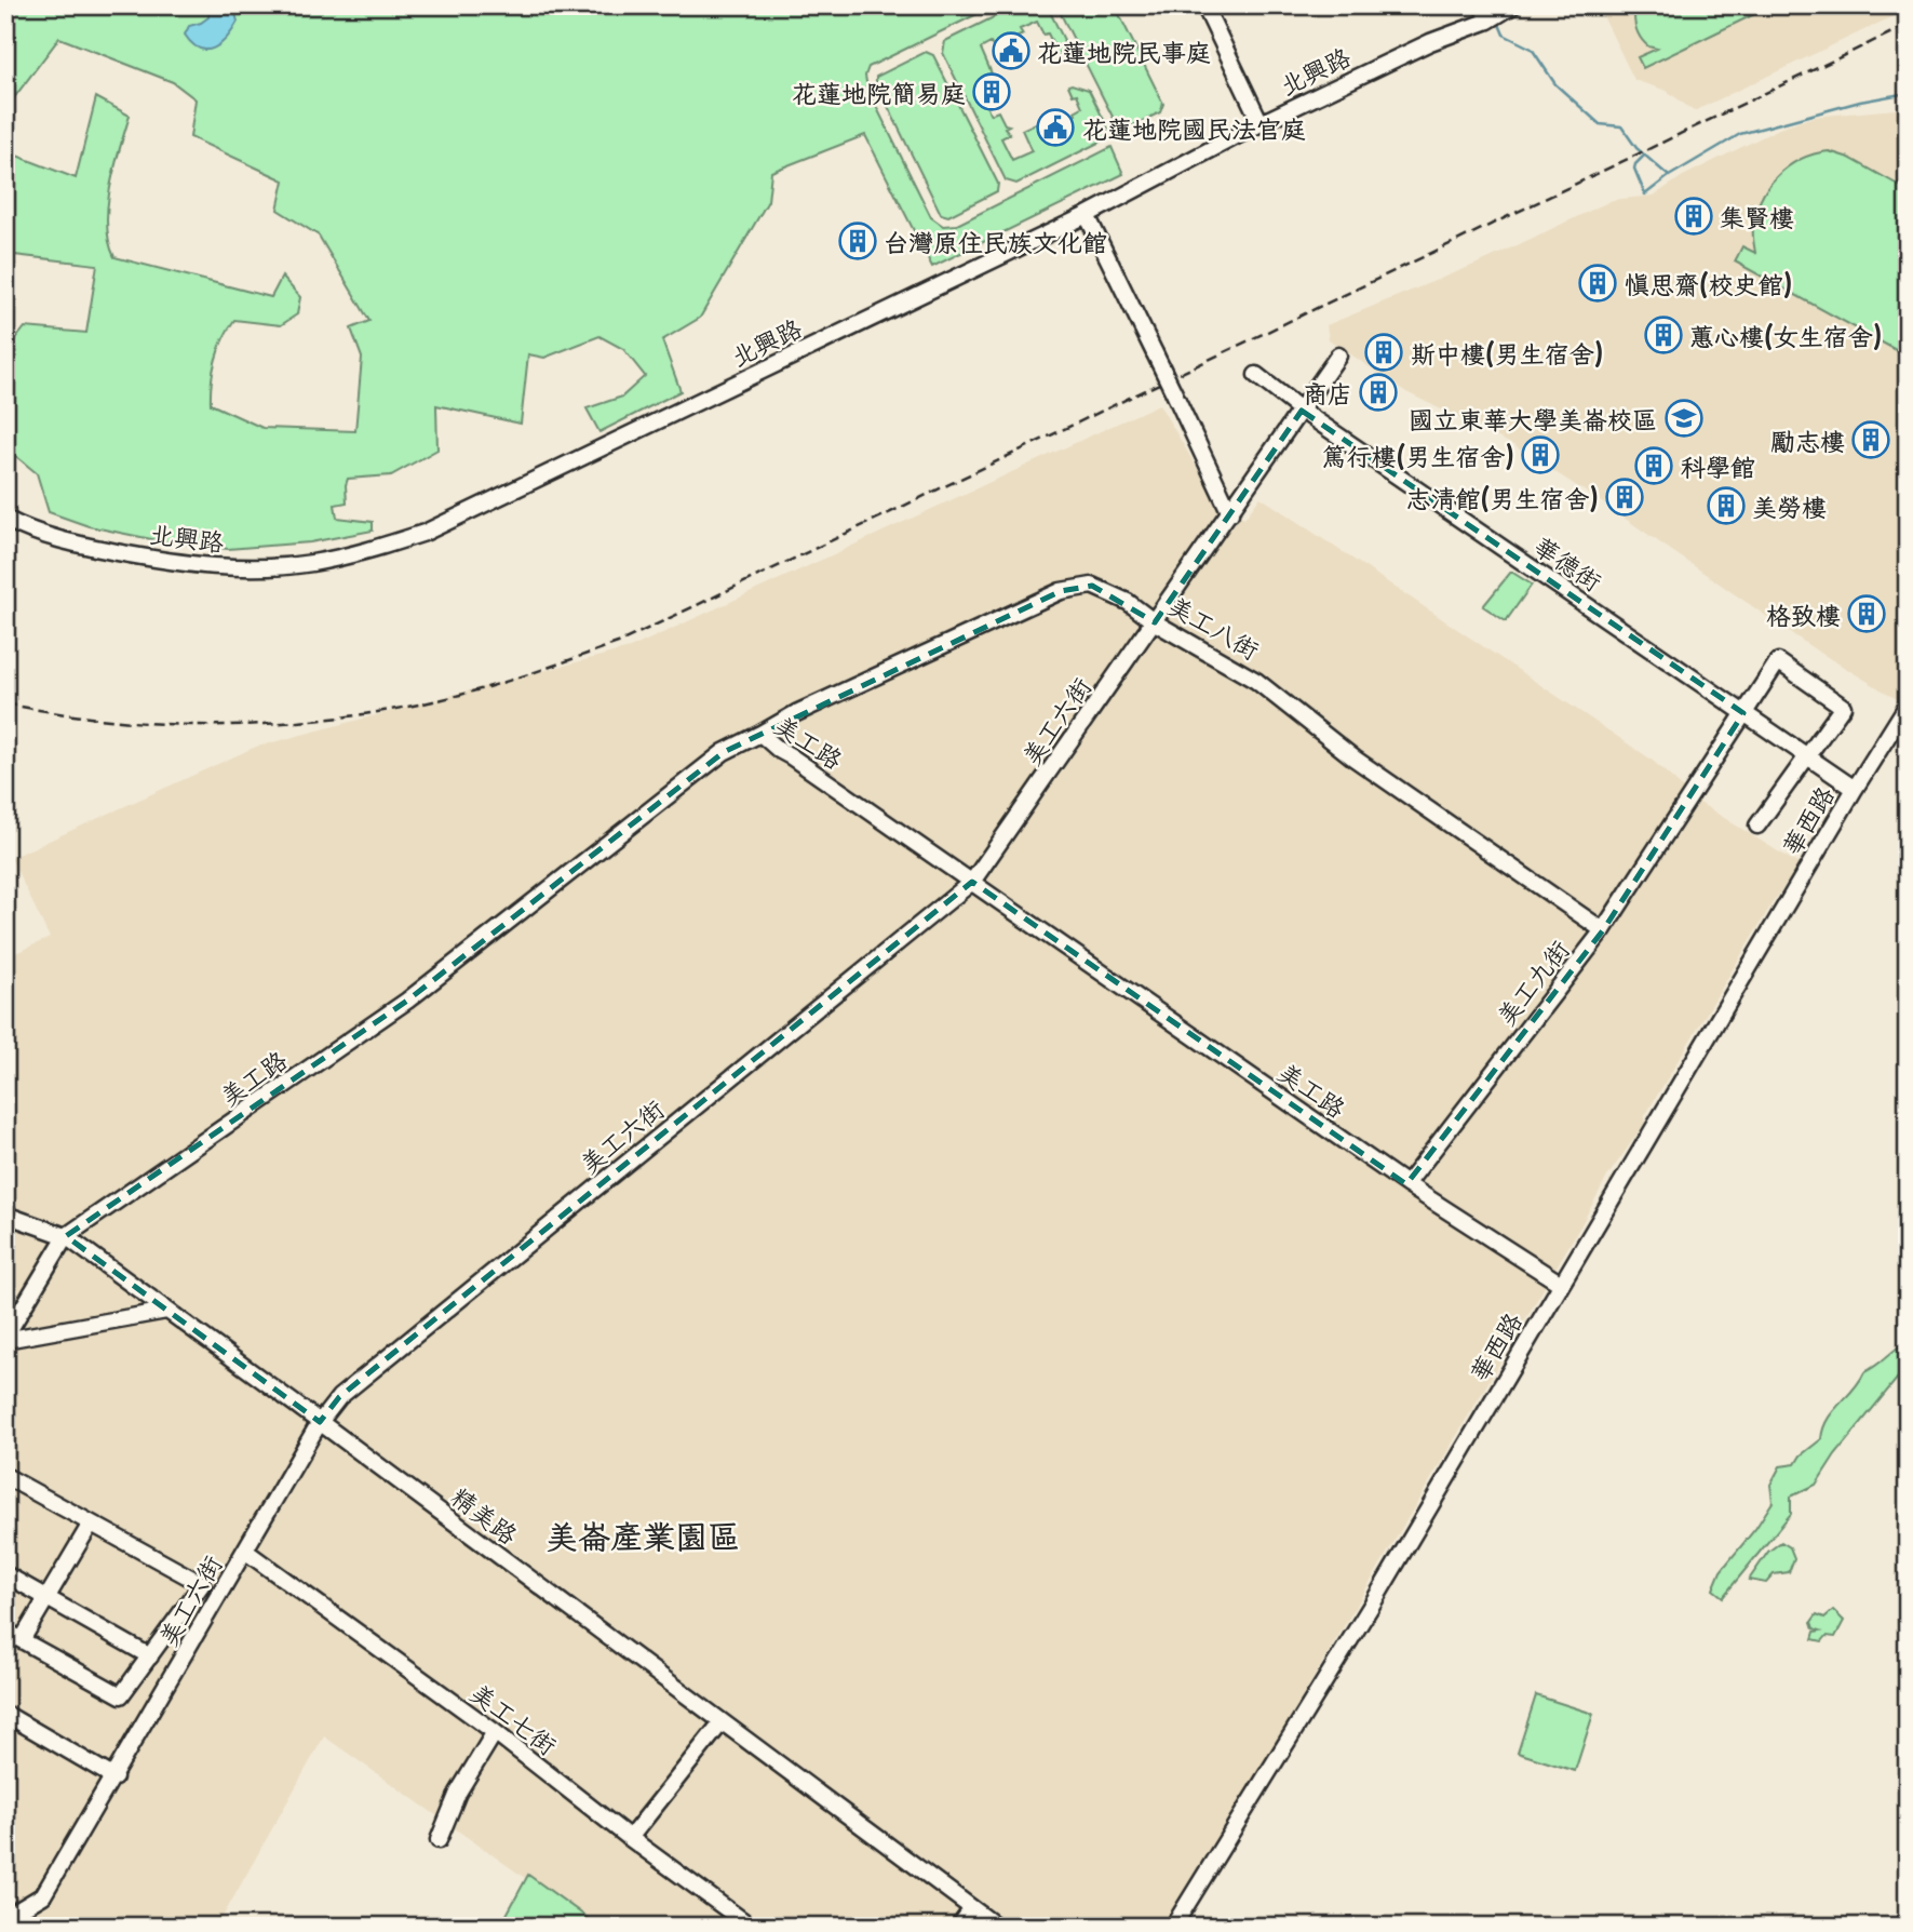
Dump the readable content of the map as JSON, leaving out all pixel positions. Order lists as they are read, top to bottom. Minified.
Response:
{"streets":{"street":["北興路","華德街","美工八街","美工六街","美工路","華西路","美工九街","精美路","美工七街"]},"crossings":[["華德街","美工六街"],["華德街","華西路"],["華德街","美工九街"],["美工八街","美工六街"],["美工八街","美工路"],["美工八街","美工九街"],["美工六街","美工路"],["美工六街","精美路"],["美工六街","美工七街"],["美工路","華西路"],["美工路","美工九街"],["美工路","精美路"]],"districts":["美崙產業園區"],"places":{"public building":["花蓮地院民事庭","花蓮地院國民法官庭"],"building":["花蓮地院簡易庭","集賢樓","台灣原住民族文化館","慎思齋(校史館)","蕙心樓(女生宿舍)","斯中樓(男生宿舍)","商店","勵志樓","篤行樓(男生宿舍)","科學館","志清館(男生宿舍)","美勞樓","格致樓"],"school or university":["國立東華大學美崙校區"]}}
